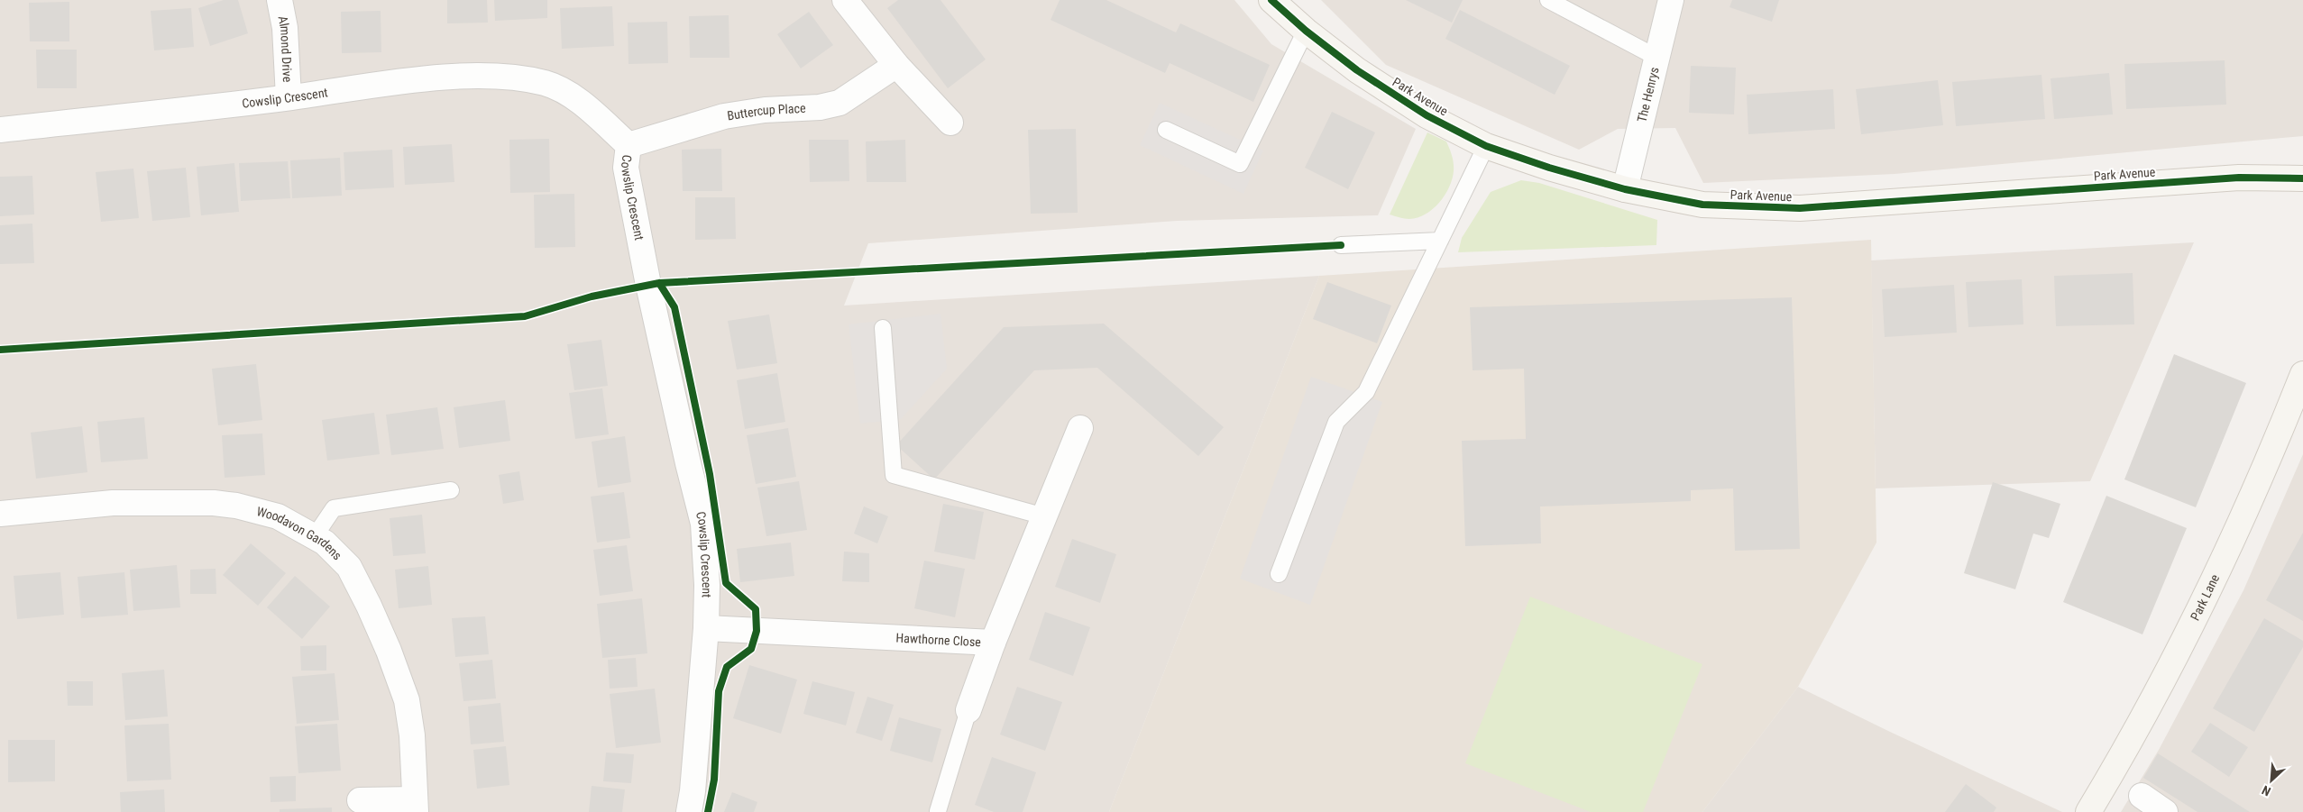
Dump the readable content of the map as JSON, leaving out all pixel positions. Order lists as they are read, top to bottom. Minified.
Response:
{"streets":{"street":["Almond Drive","The Henrys","Park Avenue","Cowslip Crescent","Buttercup Place","Woodavon Gardens","Park Lane","Hawthorne Close"]},"crossings":[["Almond Drive","Cowslip Crescent"],["The Henrys","Park Avenue"],["Cowslip Crescent","Buttercup Place"],["Cowslip Crescent","Hawthorne Close"]],"north":"bottom left"}
